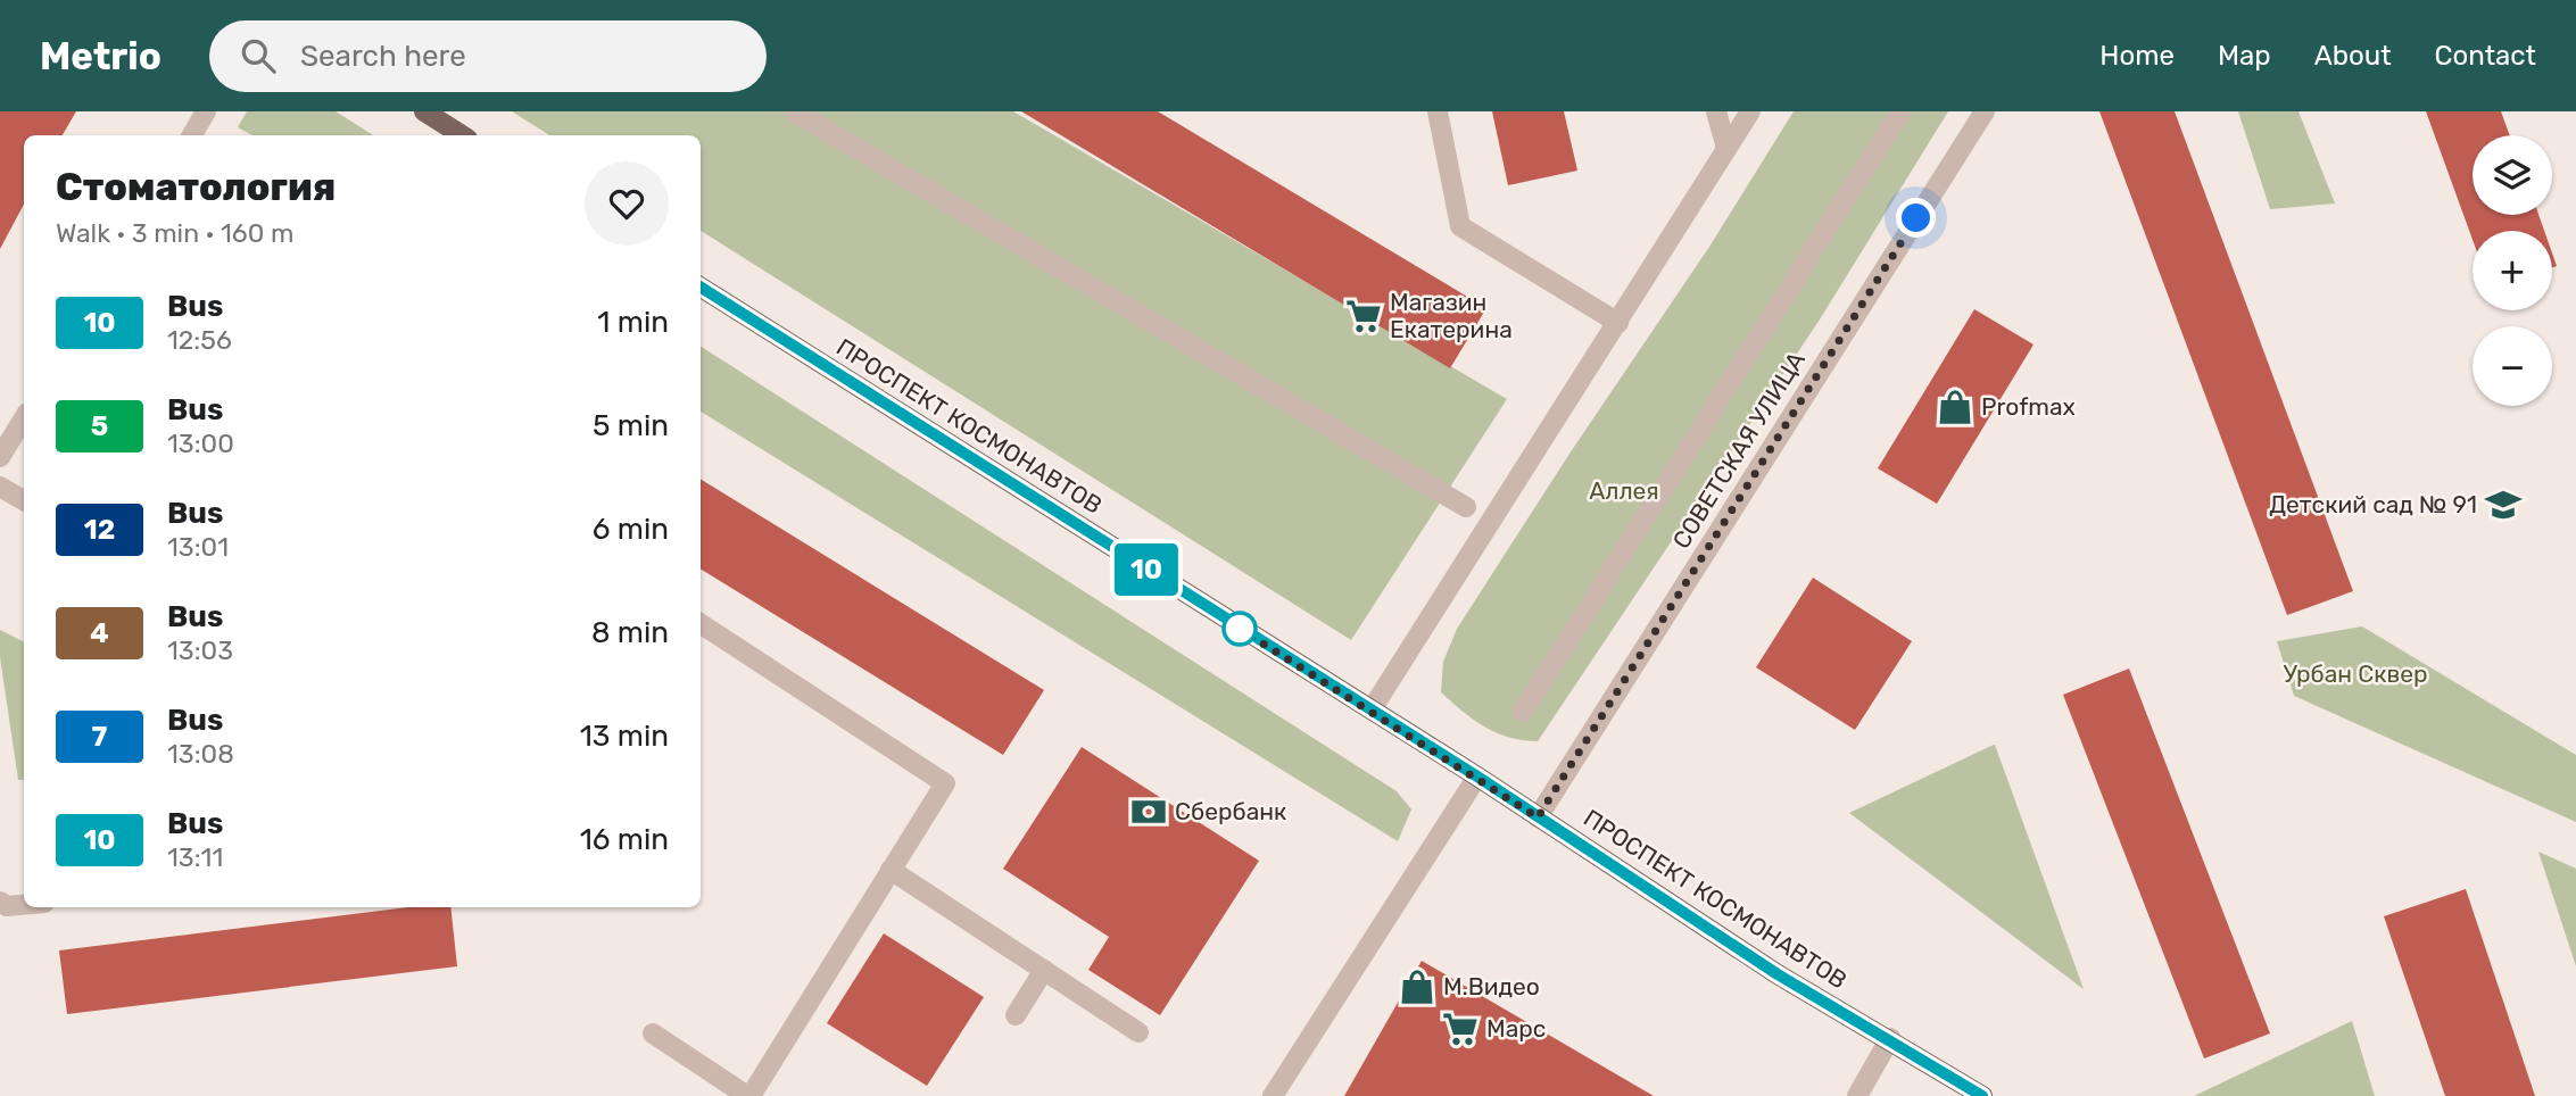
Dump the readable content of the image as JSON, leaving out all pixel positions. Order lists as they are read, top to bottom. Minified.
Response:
{"streets":{"main road":["ПРОСПЕКТ КОСМОНАВТОВ"],"street":["СОВЕТСКАЯ УЛИЦА"]},"crossings":[["ПРОСПЕКТ КОСМОНАВТОВ","СОВЕТСКАЯ УЛИЦА"]],"parks":["Аллея","Урбан Сквер"],"places":{"supermarket":["Магазин Екатерина","Марс"],"shop":["Profmax","М.Видео"],"school or university":["Детский сад № 91"],"bank":["Сбербанк"]},"lines":["bus line 10"],"page":{"header":"Metrio","search":"Search here","nav":["Home","Map","About","Contact"],"on_map":"10","map_buttons":["+","−"],"heading":["Стоматология","Walk · 3 min · 160 m"],"list":[{"mark":"10","name":"Bus","note":"12:56","value":"1 min"},{"mark":"5","name":"Bus","note":"13:00","value":"5 min"},{"mark":"12","name":"Bus","note":"13:01","value":"6 min"},{"mark":"4","name":"Bus","note":"13:03","value":"8 min"},{"mark":"7","name":"Bus","note":"13:08","value":"13 min"},{"mark":"10","name":"Bus","note":"13:11","value":"16 min"}]}}
